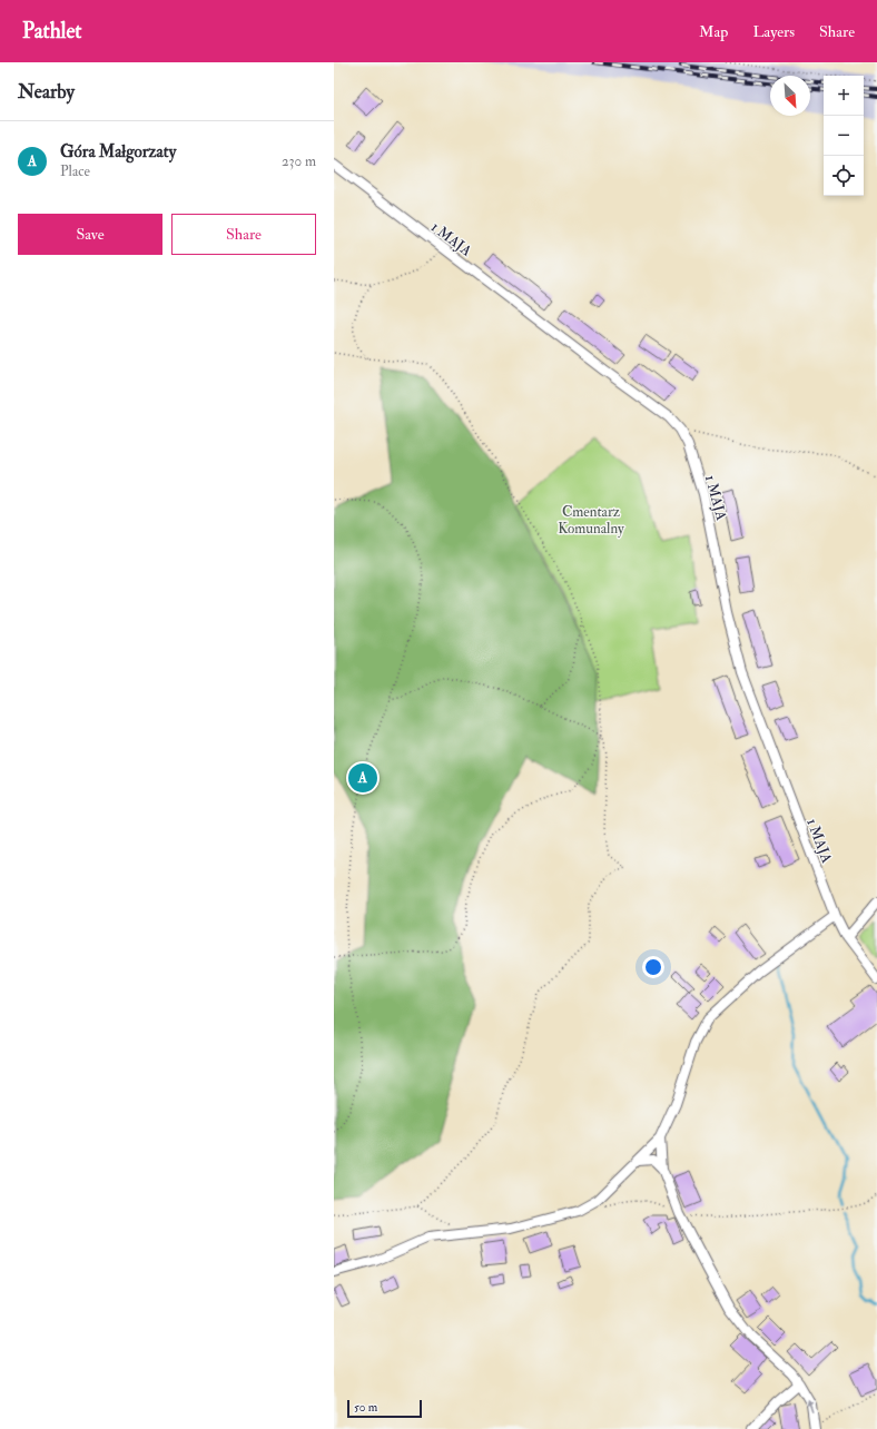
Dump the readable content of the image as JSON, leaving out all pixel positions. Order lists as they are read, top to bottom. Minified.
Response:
{"streets":{"street":["1 MAJA"]},"parks":["Cmentarz Komunalny"],"scale_bar":"50 m","north":"bottom right","page":{"header":"Pathlet","nav":["Map","Layers","Share"],"heading":"Nearby","map_buttons":["+","−"],"list":[{"mark":"A","name":"Góra Małgorzaty","note":"Place","value":"230 m"}],"buttons":["Save","Share"],"pins":"A","scale":"50 m"}}
